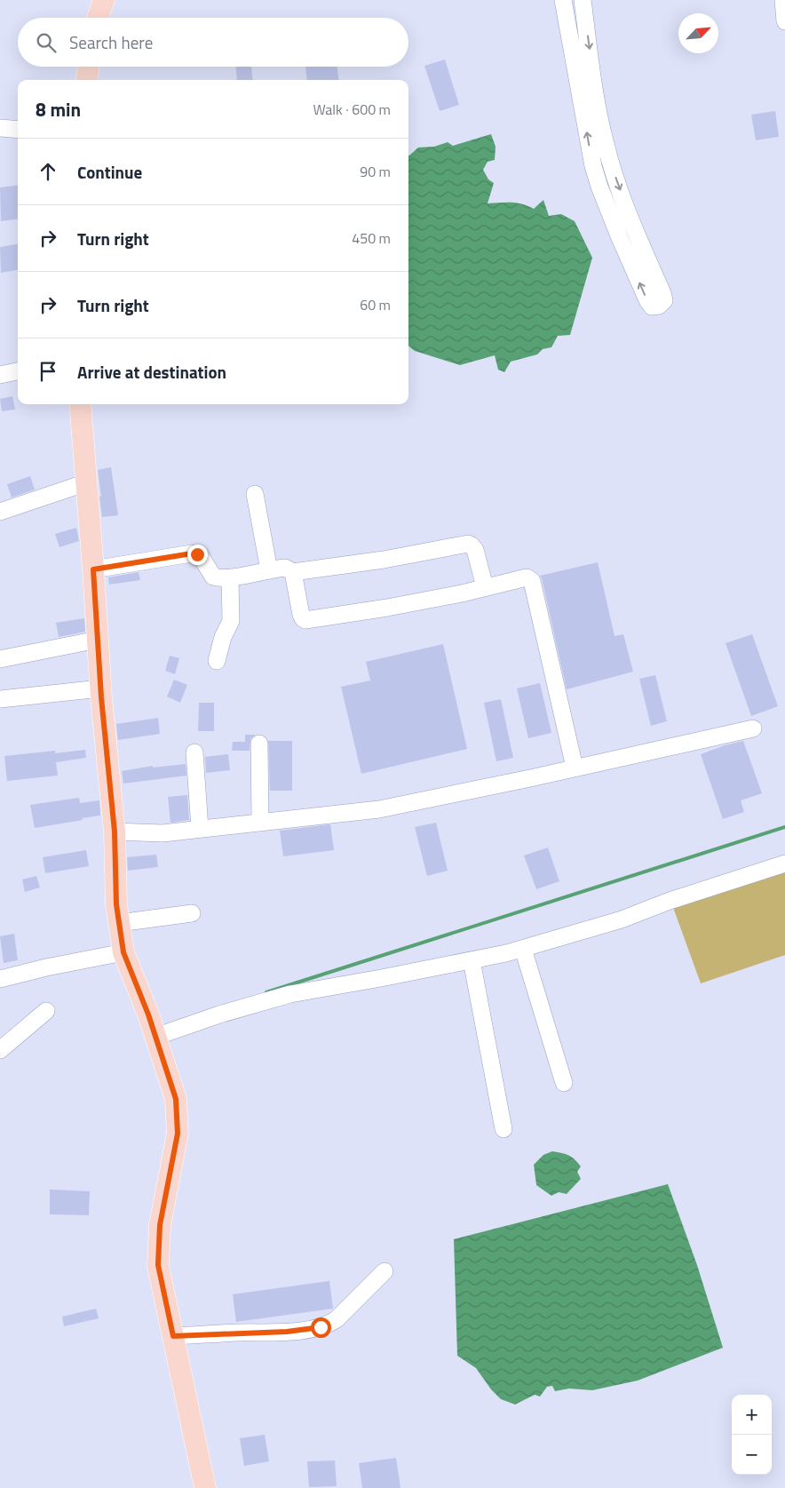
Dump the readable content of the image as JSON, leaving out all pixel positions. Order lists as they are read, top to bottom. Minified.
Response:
{"north":"top right","page":{"search":"Search here","heading":["8 min","Walk · 600 m"],"list":[["Continue","90 m"],["Turn right","450 m"],["Turn right","60 m"],"Arrive at destination"],"map_buttons":["+","−"]}}
